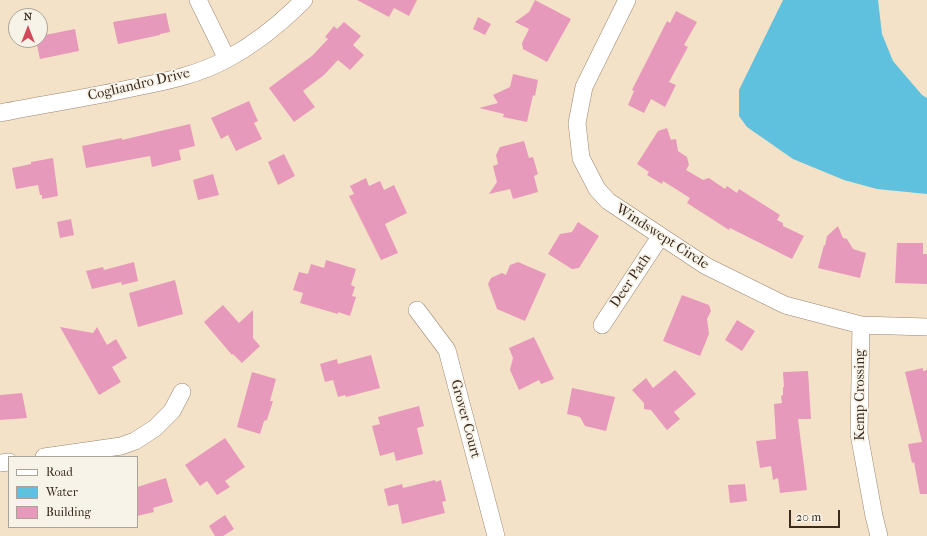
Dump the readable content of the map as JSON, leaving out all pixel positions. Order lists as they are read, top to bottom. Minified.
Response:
{"streets":{"street":["Cogliandro Drive","Windswept Circle","Deer Path","Kemp Crossing","Grover Court"]},"crossings":[["Windswept Circle","Deer Path"],["Windswept Circle","Kemp Crossing"]],"legend":["Road","Water","Building"],"scale_bar":"20 m","north":"top"}
